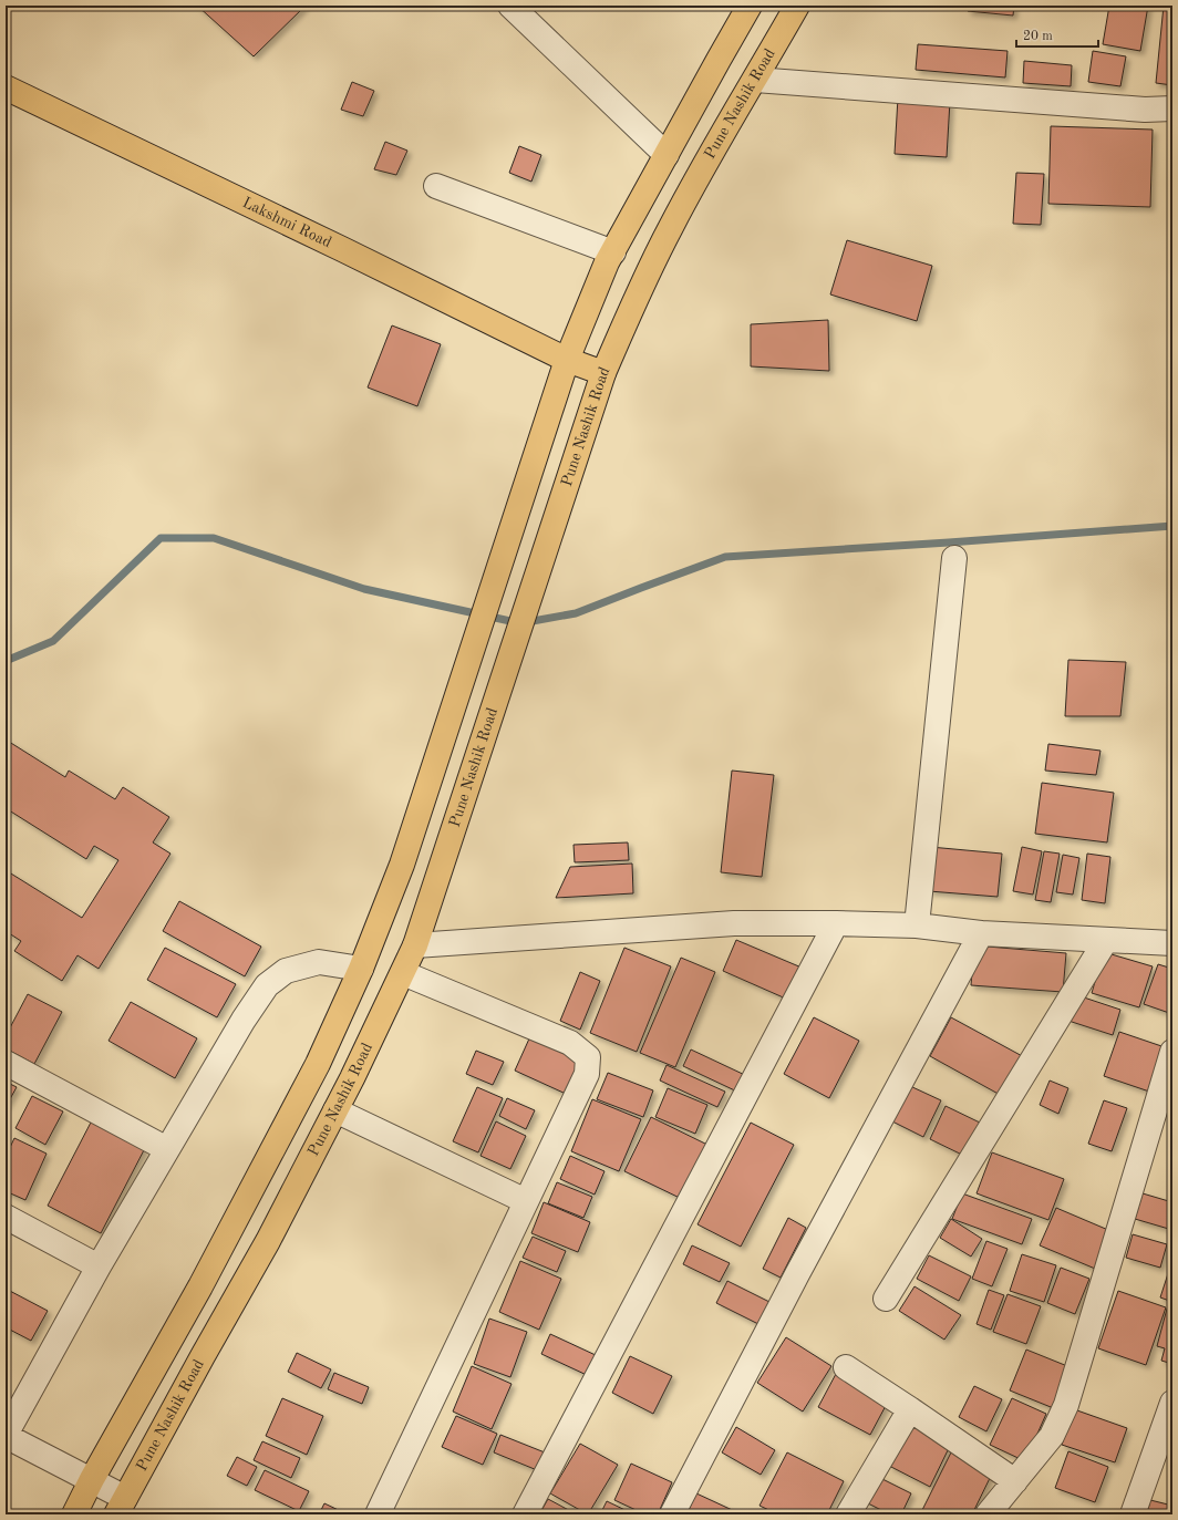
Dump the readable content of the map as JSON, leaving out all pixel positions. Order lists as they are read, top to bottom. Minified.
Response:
{"streets":{"main road":["Pune Nashik Road","Lakshmi Road"]},"crossings":[["Pune Nashik Road","Lakshmi Road"]],"scale_bar":"20 m"}
